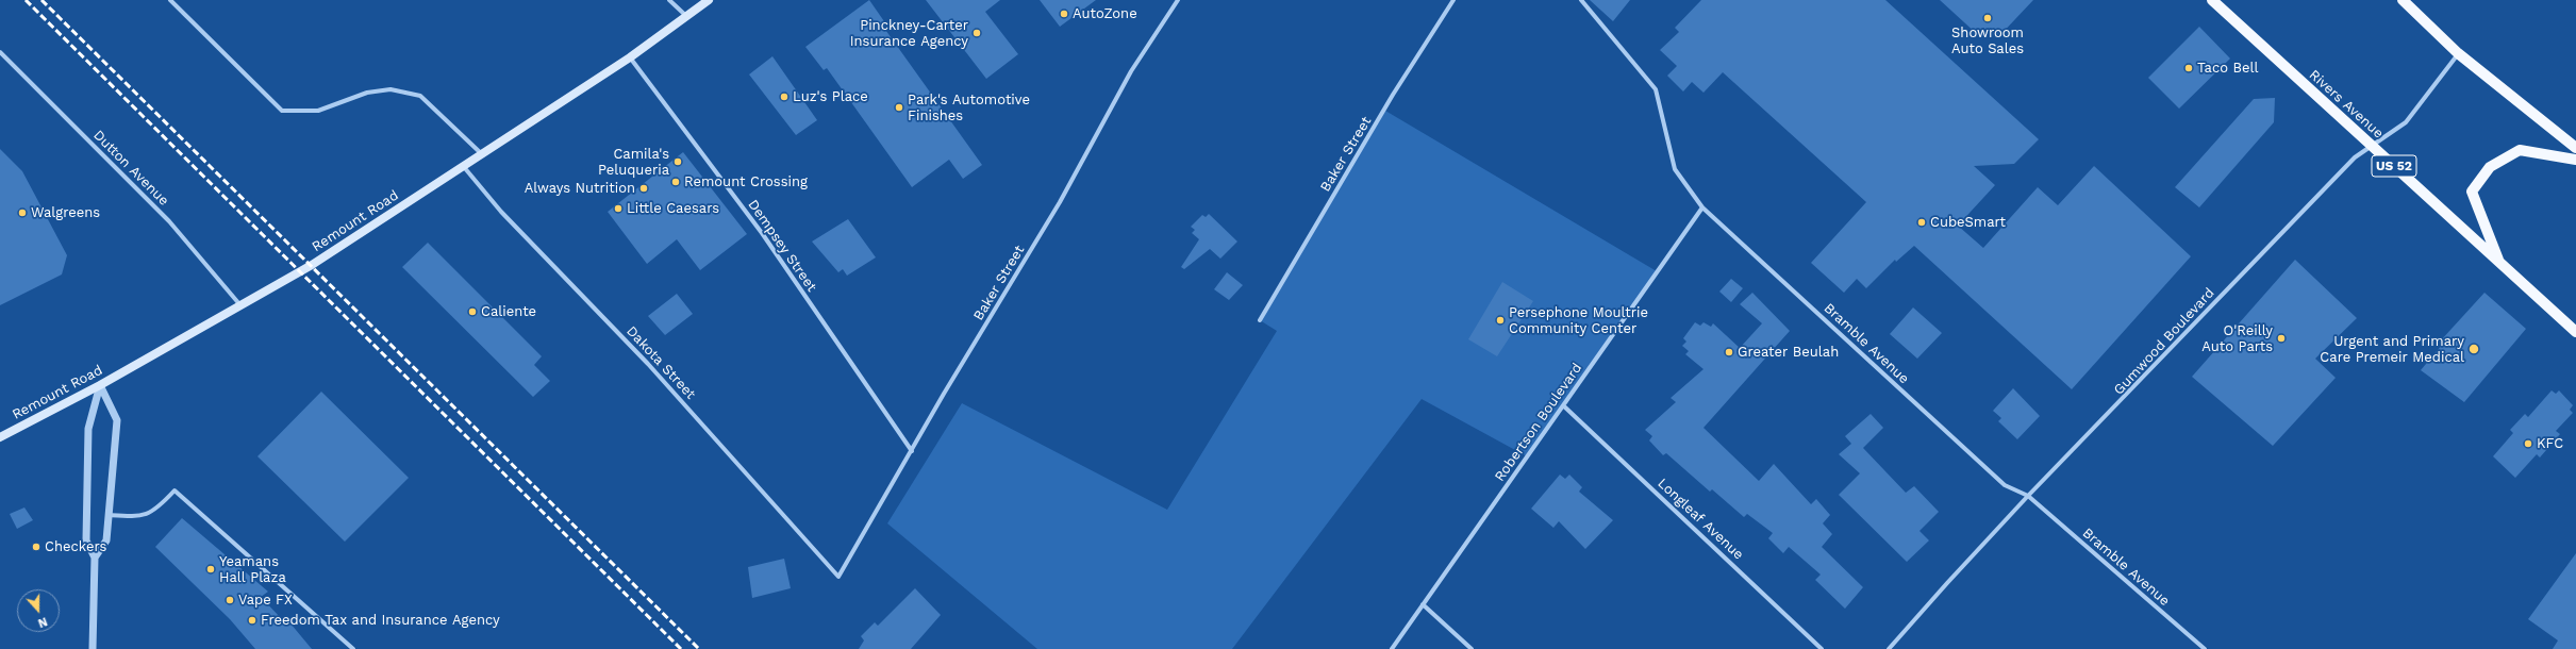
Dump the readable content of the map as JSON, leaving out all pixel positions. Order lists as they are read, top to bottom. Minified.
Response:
{"streets":{"main road":["Rivers Avenue","US 52","Remount Road"],"street":["Baker Street","Dutton Avenue","Dempsey Street","Gumwood Boulevard","Bramble Avenue","Dakota Street","Robertson Boulevard","Longleaf Avenue"]},"crossings":[["Rivers Avenue","Gumwood Boulevard"],["Baker Street","Dempsey Street"],["Baker Street","Dakota Street"],["Dutton Avenue","Remount Road"],["Remount Road","Dempsey Street"],["Remount Road","Dakota Street"],["Gumwood Boulevard","Bramble Avenue"],["Bramble Avenue","Robertson Boulevard"],["Robertson Boulevard","Longleaf Avenue"]],"places":["AutoZone","Showroom Auto Sales","Pinckney-Carter Insurance Agency","Taco Bell","Luz's Place","Park's Automotive Finishes","Camila's Peluqueria","Remount Crossing","Always Nutrition","Little Caesars","Walgreens","CubeSmart","Caliente","Persephone Moultrie Community Center","O'Reilly Auto Parts","Urgent and Primary Care Premeir Medical","Greater Beulah","KFC","Checkers","Yeamans Hall Plaza","Vape FX","Freedom Tax and Insurance Agency"],"north":"bottom"}
